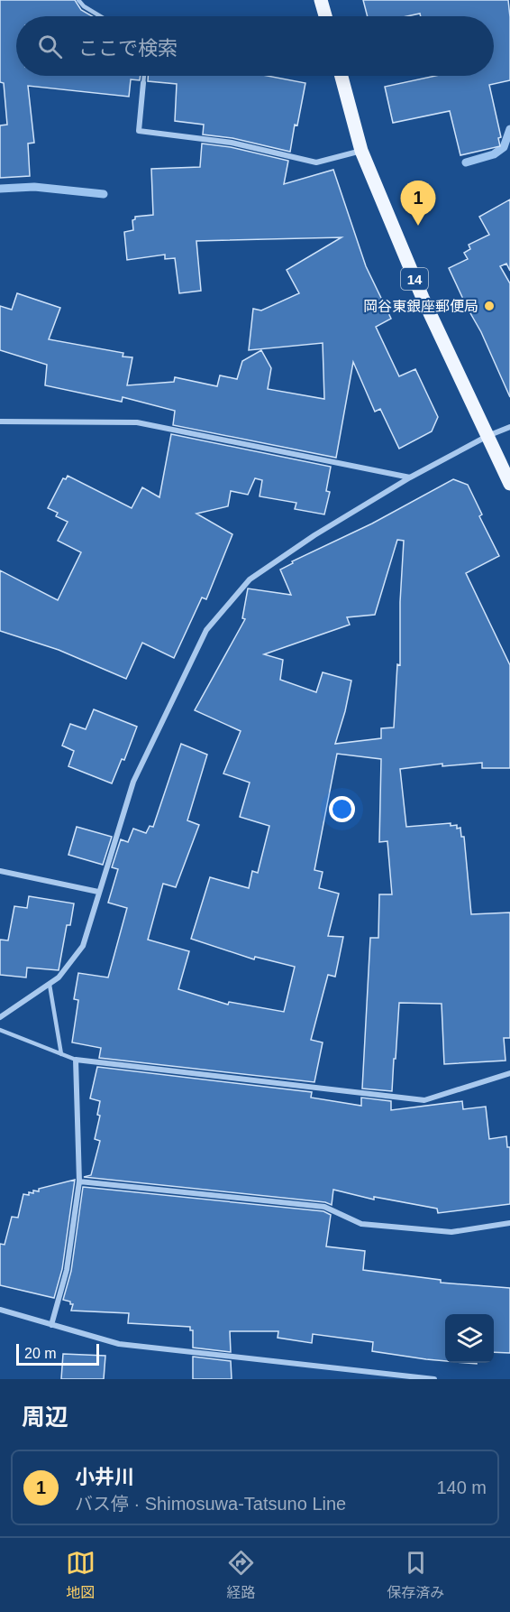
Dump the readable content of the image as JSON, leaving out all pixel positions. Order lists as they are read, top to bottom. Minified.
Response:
{"streets":{"main road":["14"]},"places":["岡谷東銀座郵便局"],"scale_bar":"20 m","page":{"search":"ここで検索","pins":"1","scale":"20 m","heading":"周辺","list":[{"mark":"1","name":"小井川","note":"バス停 · Shimosuwa-Tatsuno Line","value":"140 m"}],"nav":["地図","経路","保存済み"]}}
